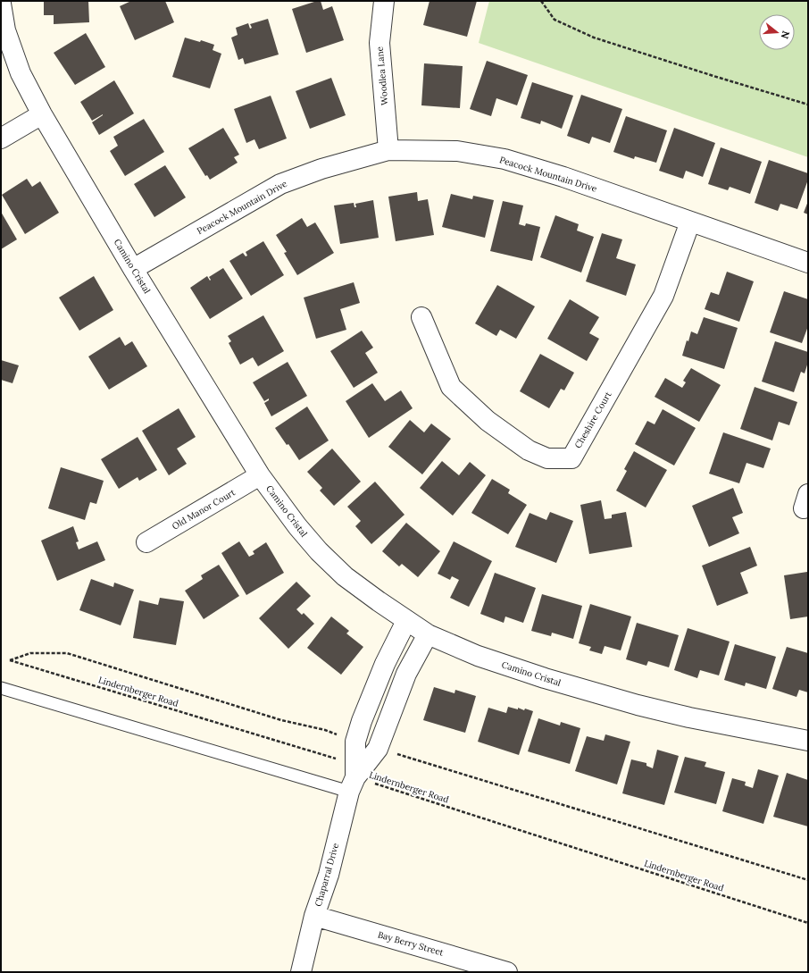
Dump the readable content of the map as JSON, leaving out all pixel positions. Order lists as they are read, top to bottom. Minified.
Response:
{"streets":{"street":["Woodlea Lane","Peacock Mountain Drive","Camino Cristal","Cheshire Court","Old Manor Court","Chaparral Drive","Bay Berry Street"],"path":["Lindernberger Road"]},"crossings":[["Woodlea Lane","Peacock Mountain Drive"],["Peacock Mountain Drive","Camino Cristal"],["Peacock Mountain Drive","Cheshire Court"],["Camino Cristal","Old Manor Court"],["Camino Cristal","Chaparral Drive"],["Lindernberger Road","Chaparral Drive"],["Chaparral Drive","Bay Berry Street"]],"north":"right"}
